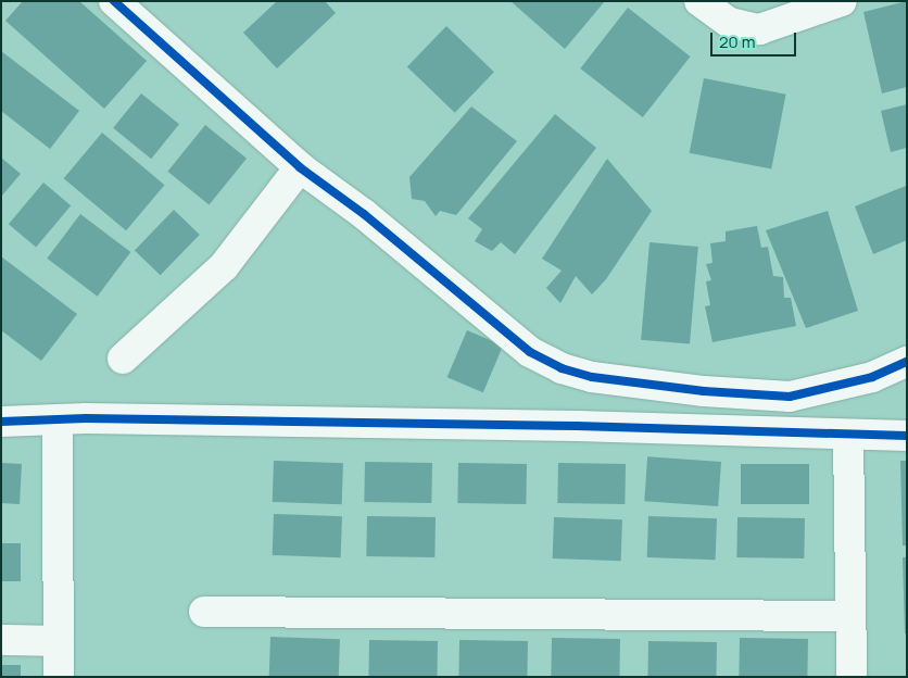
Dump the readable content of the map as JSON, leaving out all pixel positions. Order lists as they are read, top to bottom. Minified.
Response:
{"scale_bar":"20 m"}
